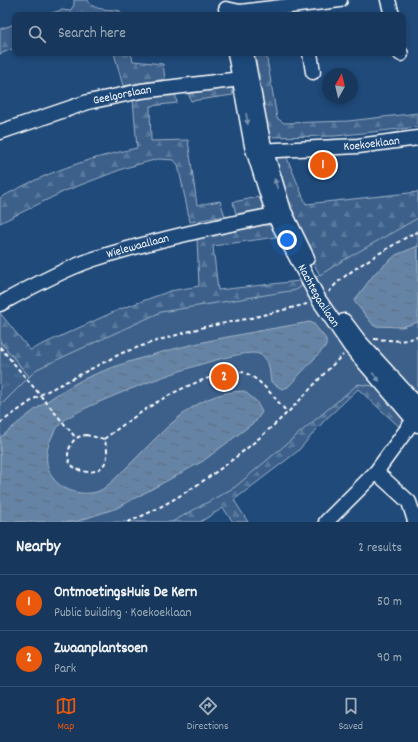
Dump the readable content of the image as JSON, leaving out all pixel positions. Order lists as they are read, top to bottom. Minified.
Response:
{"streets":{"street":["Geelgorslaan","Koekoeklaan","Wielewaallaan","Nachtegaallaan"]},"crossings":[["Geelgorslaan","Nachtegaallaan"],["Koekoeklaan","Nachtegaallaan"],["Wielewaallaan","Nachtegaallaan"]],"north":"top","page":{"search":"Search here","pins":["1","2"],"heading":["Nearby","2 results"],"list":[{"mark":"1","name":"OntmoetingsHuis De Kern","note":"Public building · Koekoeklaan","value":"50 m"},{"mark":"2","name":"Zwaanplantsoen","note":"Park","value":"90 m"}],"nav":["Map","Directions","Saved"]}}
